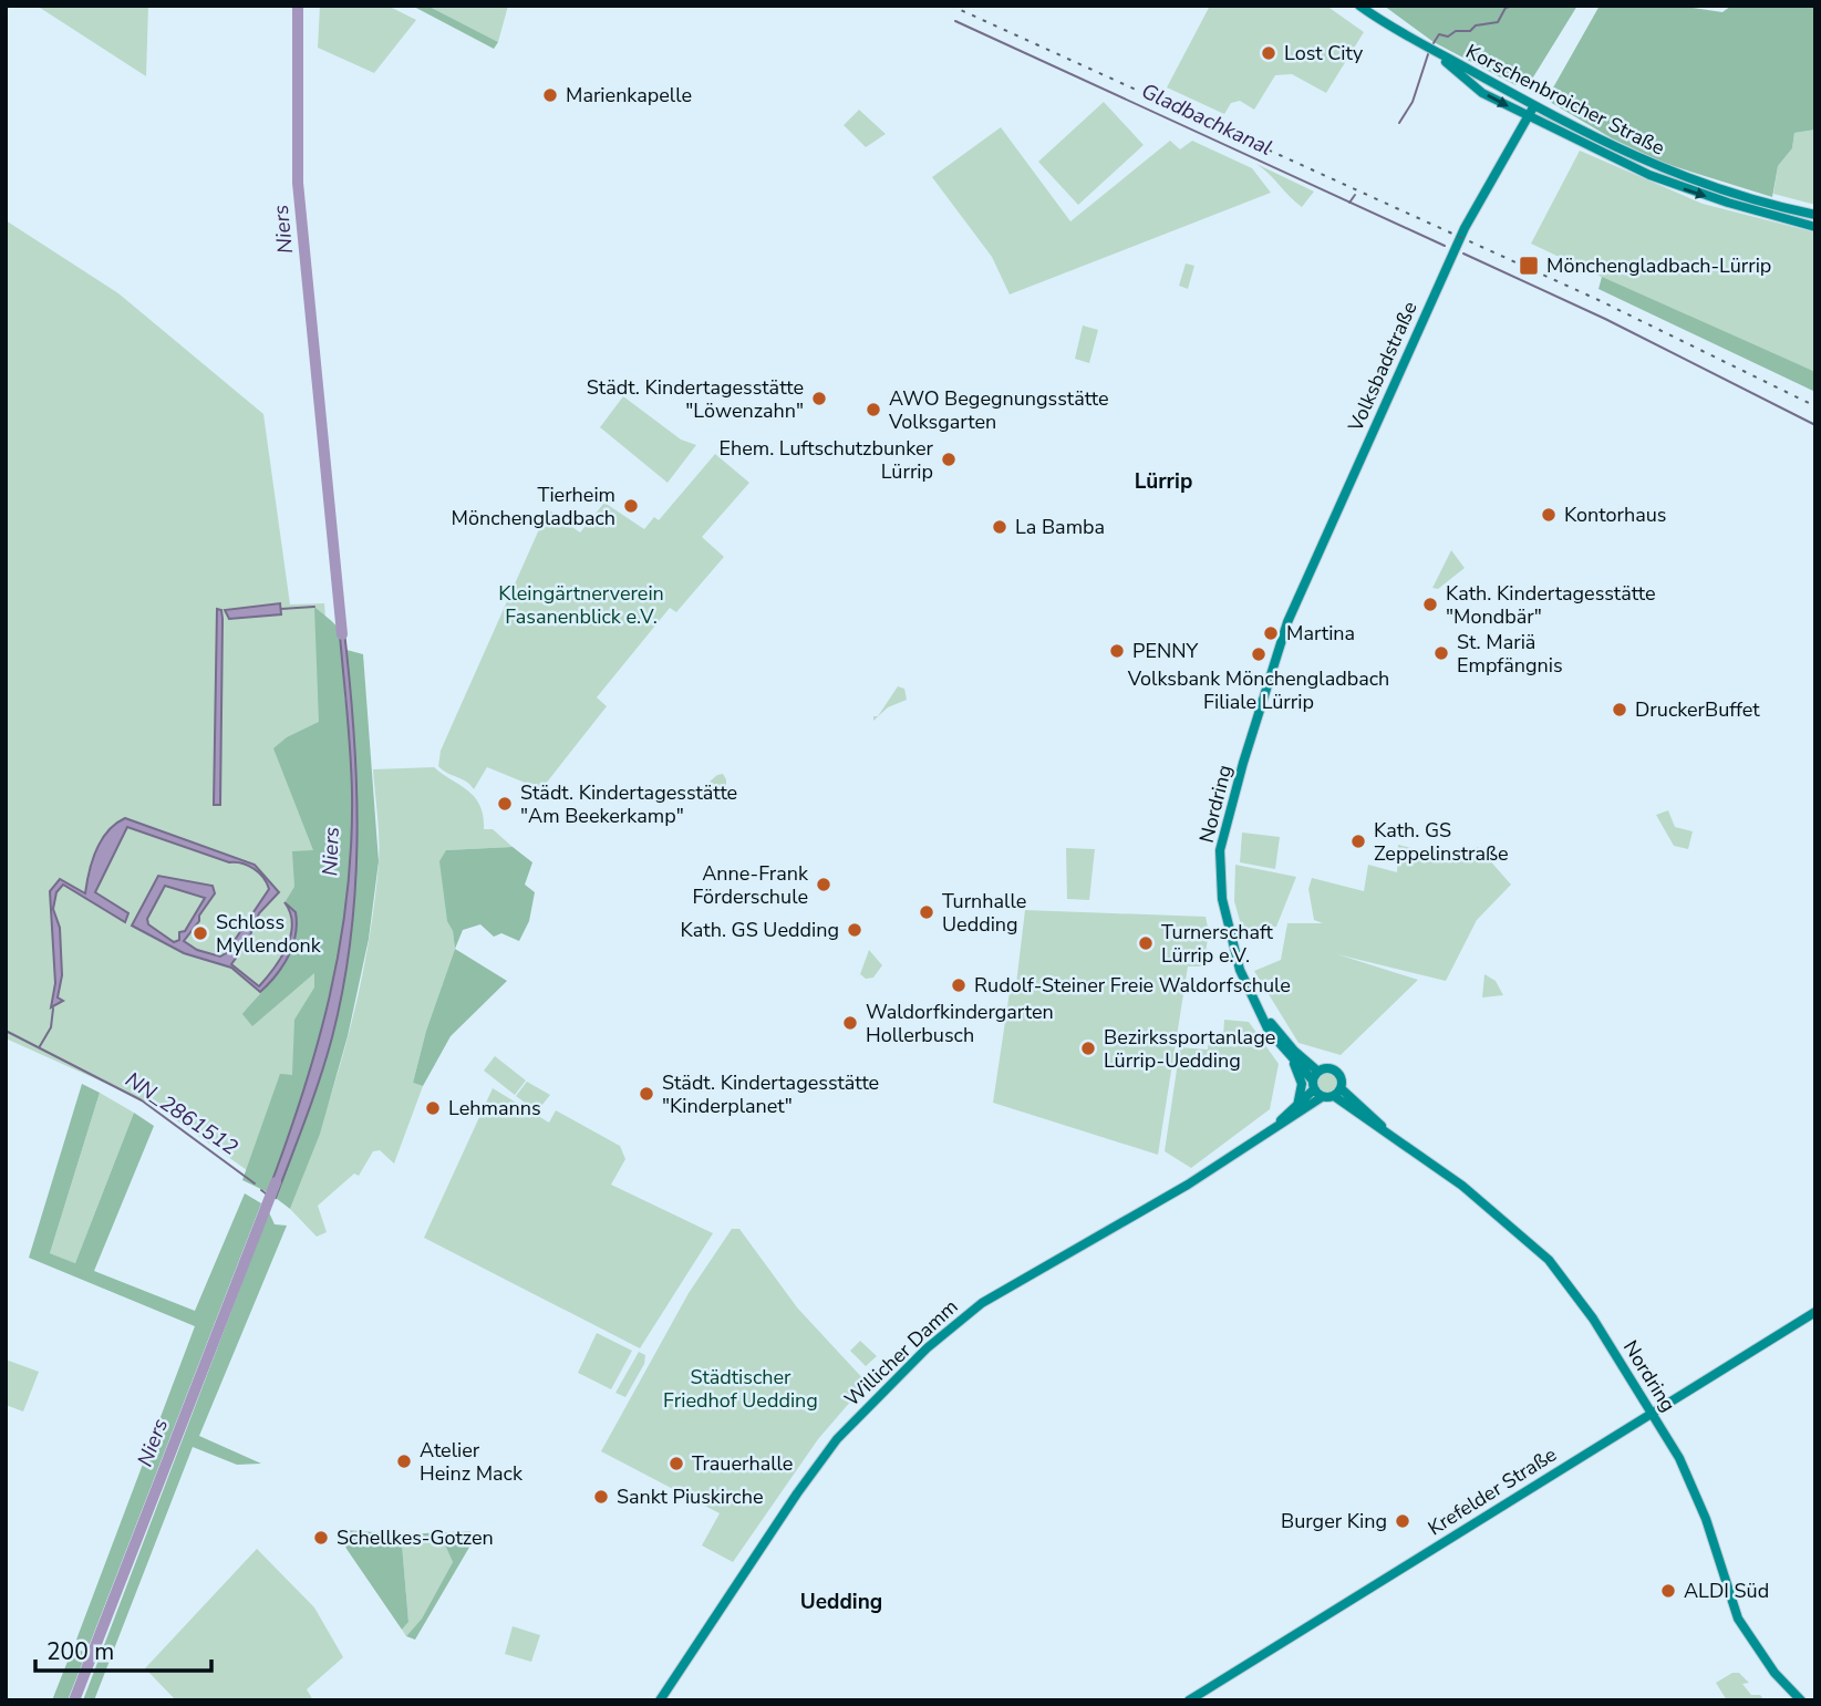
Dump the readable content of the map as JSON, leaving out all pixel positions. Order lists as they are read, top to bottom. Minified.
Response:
{"streets":{"main road":["Korschenbroicher Straße","Volksbadstraße","Nordring","Willicher Damm","Krefelder Straße"]},"crossings":[["Korschenbroicher Straße","Volksbadstraße"],["Volksbadstraße","Nordring"],["Nordring","Willicher Damm"],["Nordring","Krefelder Straße"]],"districts":["Lürrip","Uedding"],"water":["Gladbachkanal","Niers","NN_2861512"],"parks":["Kleingärtnerverein Fasanenblick e.V.","Städtischer Friedhof Uedding"],"places":{"other":["Lost City","Marienkapelle","Städt. Kindertagesstätte \"Löwenzahn\"","AWO Begegnungsstätte Volksgarten","Ehem. Luftschutzbunker Lürrip","Tierheim Mönchengladbach","Kontorhaus","La Bamba","Kath. Kindertagesstätte \"Mondbär\"","Martina","PENNY","St. Mariä Empfängnis","Volksbank Mönchengladbach Filiale Lürrip","DruckerBuffet","Städt. Kindertagesstätte \"Am Beekerkamp\"","Kath. GS Zeppelinstraße","Anne-Frank Förderschule","Turnhalle Uedding","Kath. GS Uedding","Schloss Myllendonk","Turnerschaft Lürrip e.V.","Rudolf-Steiner Freie Waldorfschule","Waldorfkindergarten Hollerbusch","Bezirkssportanlage Lürrip-Uedding","Städt. Kindertagesstätte \"Kinderplanet\"","Lehmanns","Atelier Heinz Mack","Trauerhalle","Sankt Piuskirche","Burger King","Schellkes-Gotzen","ALDI Süd"],"transit":["Mönchengladbach-Lürrip"]},"scale_bar":"200 m"}
